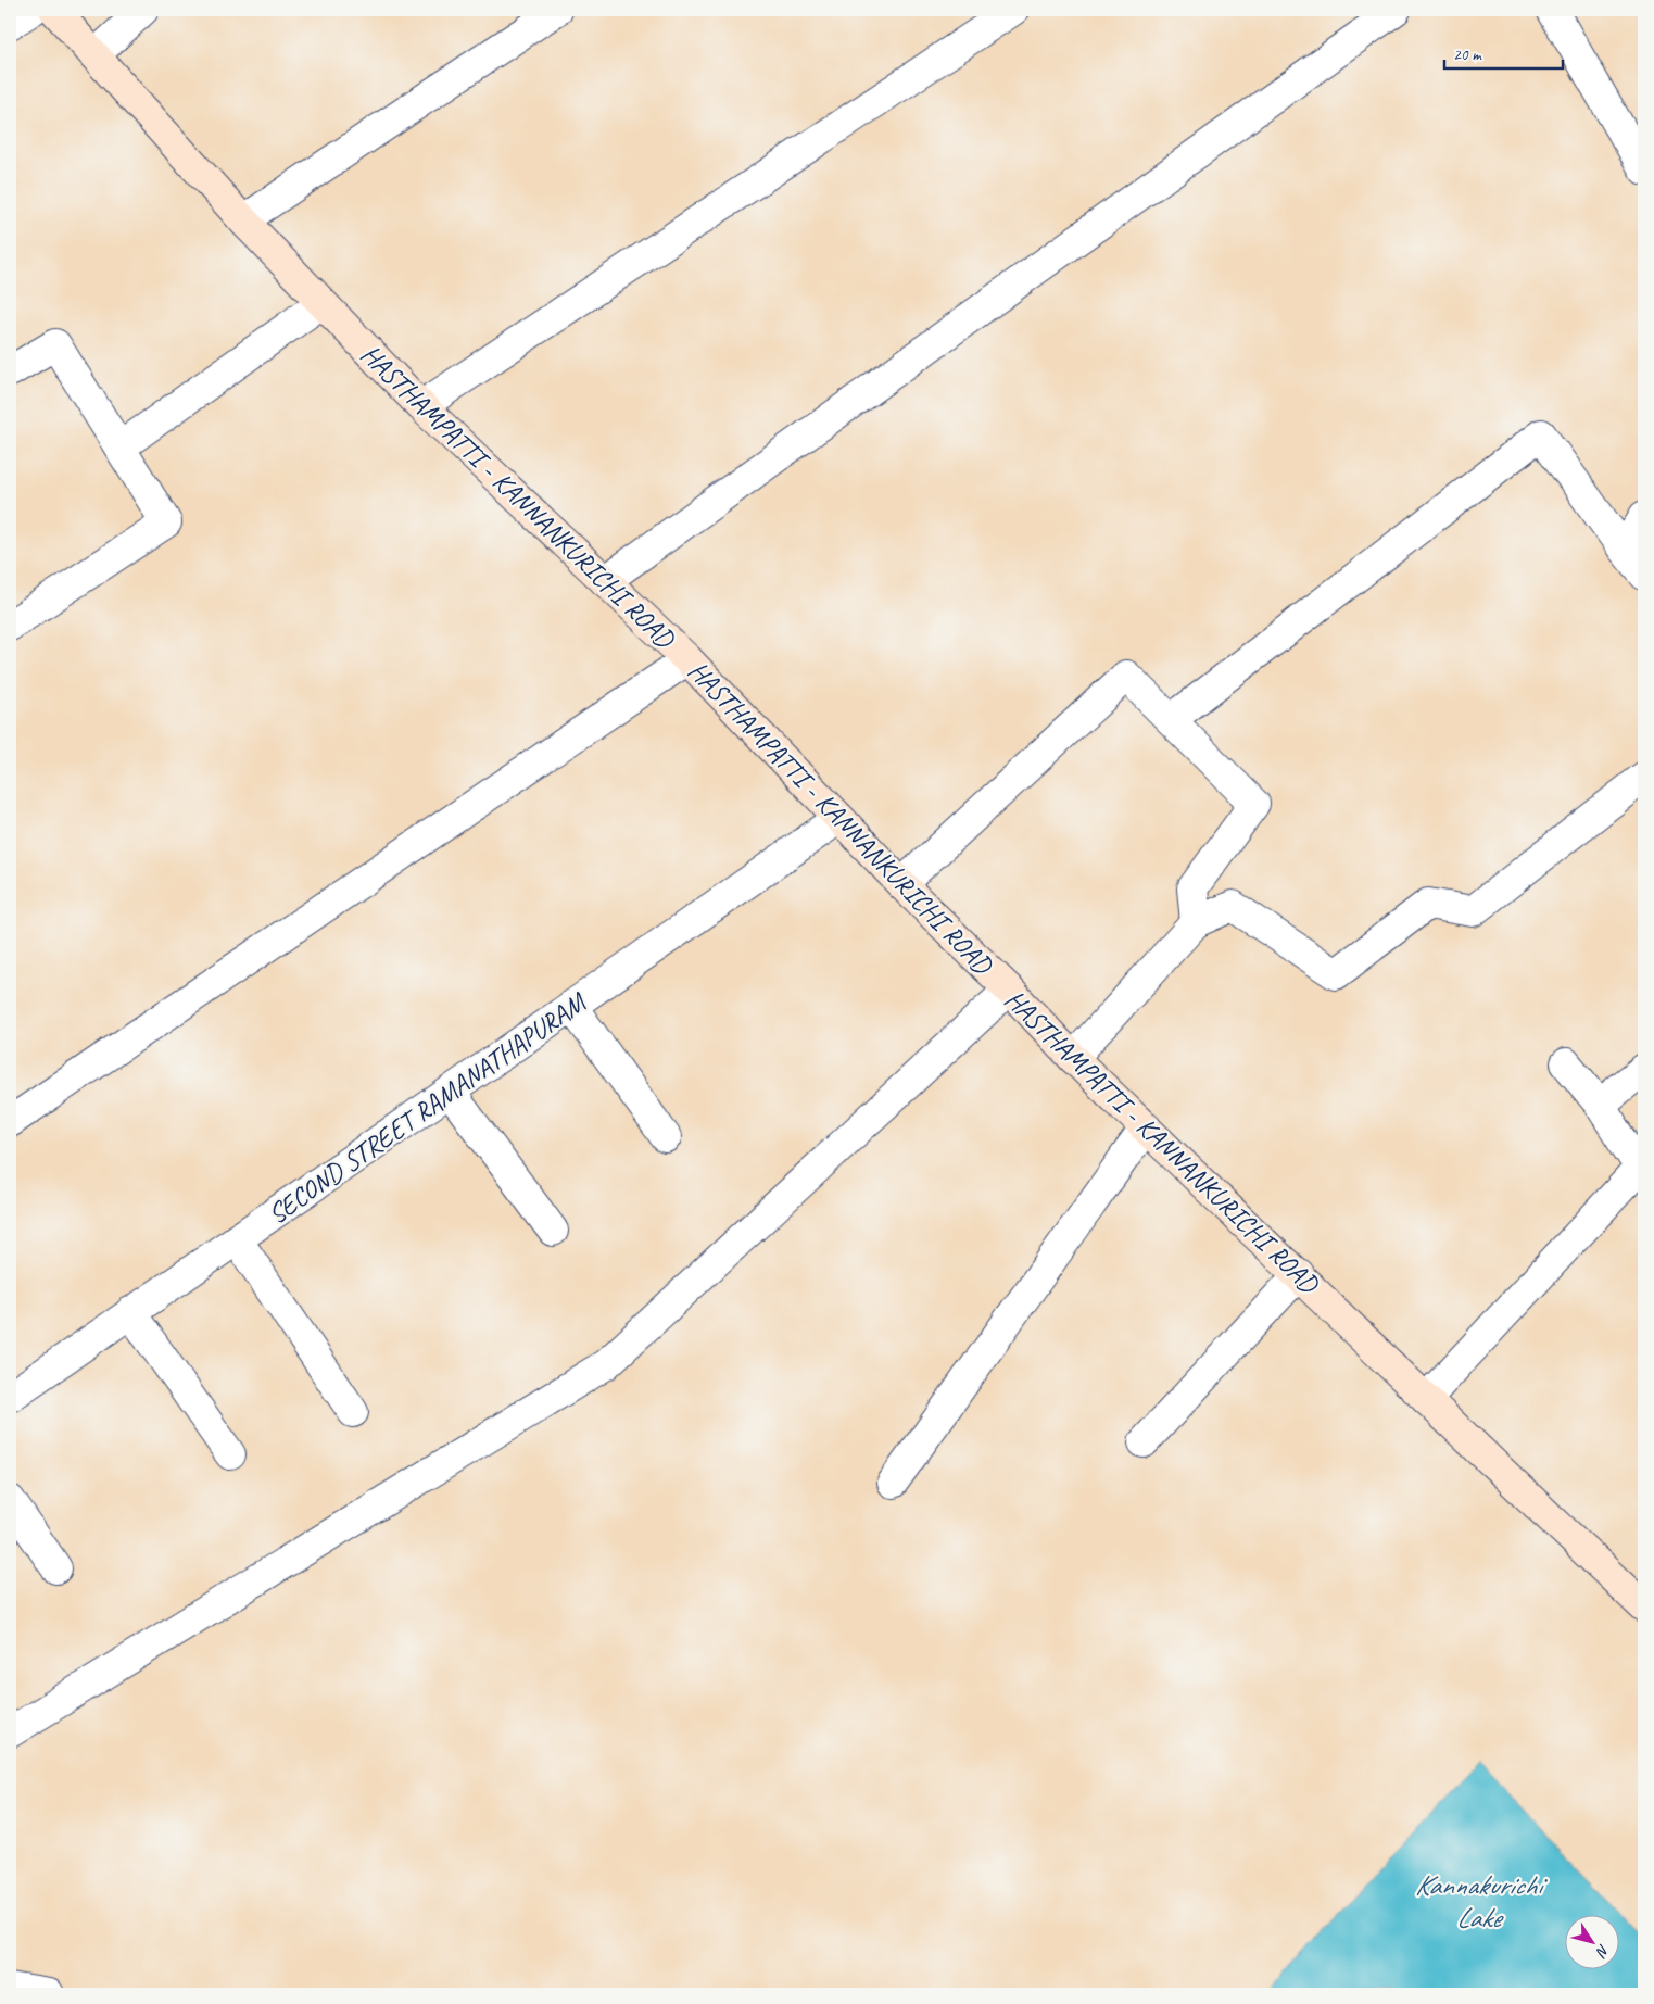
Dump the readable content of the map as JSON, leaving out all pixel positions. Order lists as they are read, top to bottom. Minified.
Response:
{"streets":{"main road":["HASTHAMPATTI - KANNANKURICHI ROAD"],"street":["SECOND STREET RAMANATHAPURAM"]},"crossings":[["HASTHAMPATTI - KANNANKURICHI ROAD","SECOND STREET RAMANATHAPURAM"]],"water":["Kannakurichi Lake"],"scale_bar":"20 m","north":"bottom right"}
